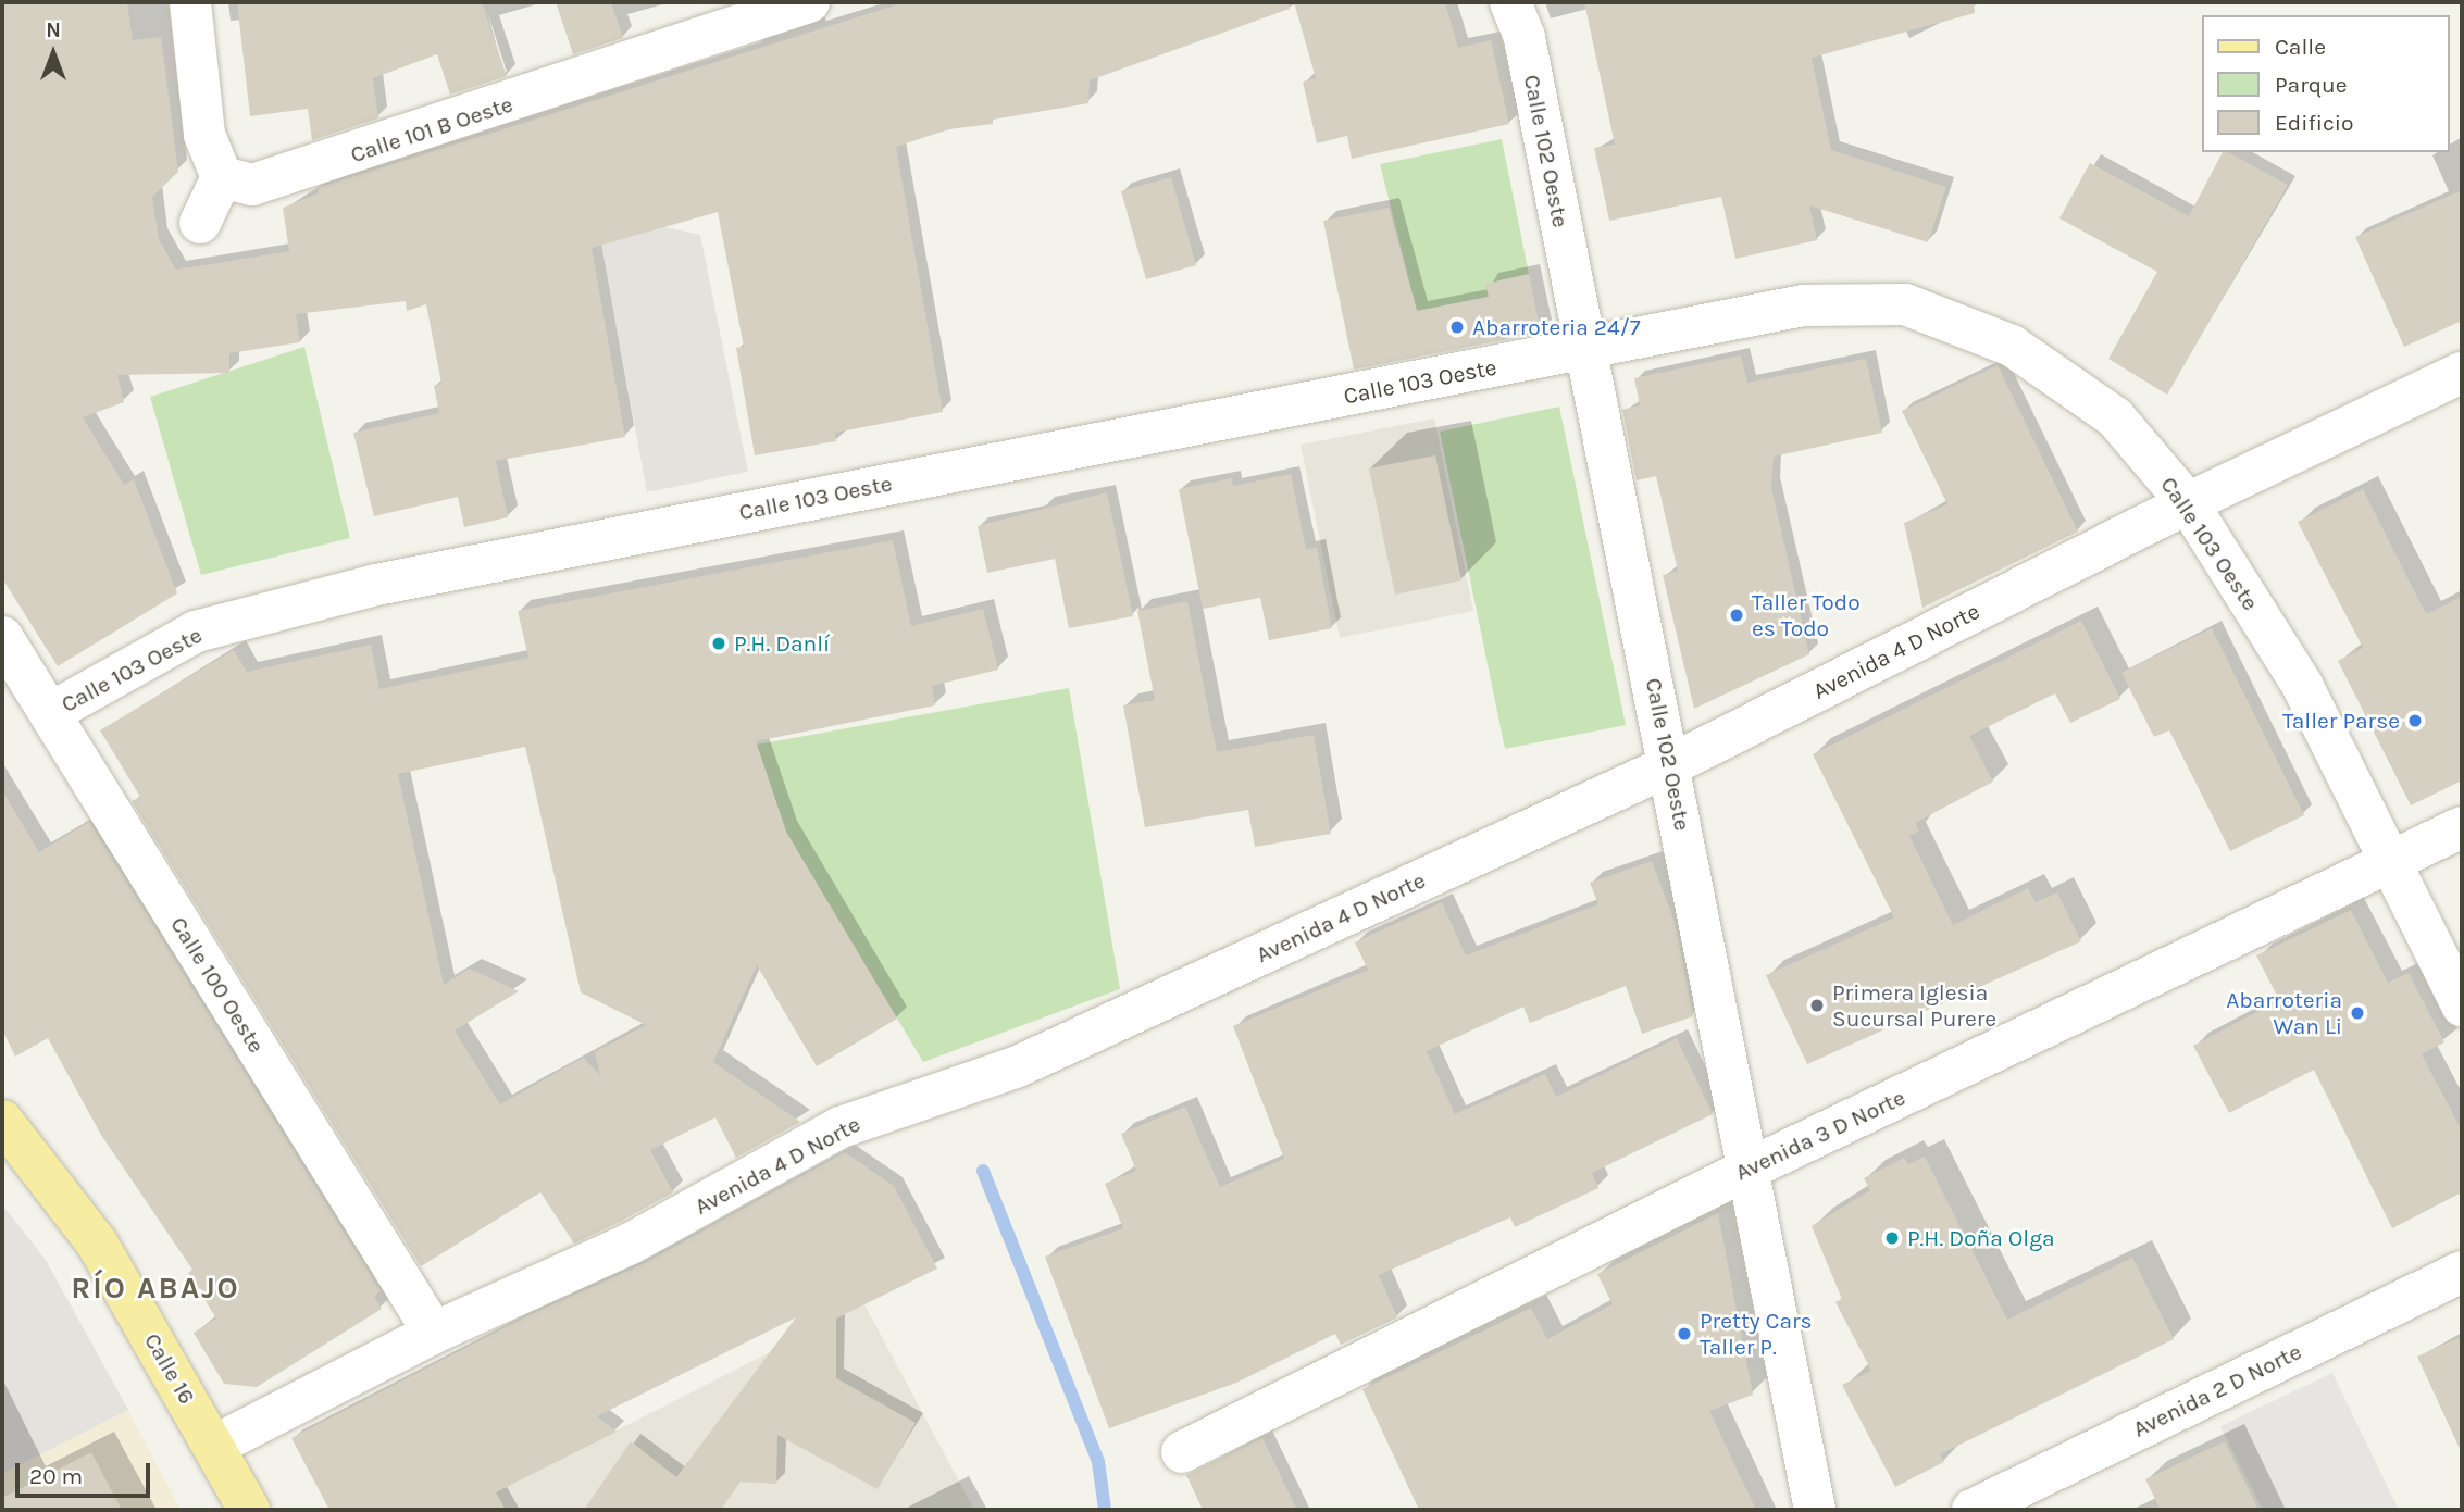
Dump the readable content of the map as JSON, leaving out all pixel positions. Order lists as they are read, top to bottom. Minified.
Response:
{"streets":{"main road":["Calle 16"],"street":["Calle 101 B Oeste","Calle 102 Oeste","Calle 103 Oeste","Avenida 4 D Norte","Calle 100 Oeste","Avenida 3 D Norte","Avenida 2 D Norte"]},"crossings":[["Calle 102 Oeste","Calle 103 Oeste"],["Calle 102 Oeste","Avenida 4 D Norte"],["Calle 102 Oeste","Avenida 3 D Norte"],["Calle 103 Oeste","Avenida 4 D Norte"],["Calle 103 Oeste","Calle 100 Oeste"],["Calle 103 Oeste","Avenida 3 D Norte"],["Avenida 4 D Norte","Calle 100 Oeste"],["Avenida 4 D Norte","Calle 16"]],"districts":["RÍO ABAJO"],"places":["Abarroteria 24/7","Taller Todo es Todo","P.H. Danlí","Taller Parse","Primera Iglesia Sucursal Purere","Abarroteria Wan Li","P.H. Doña Olga","Pretty Cars Taller P."],"legend":["Calle","Parque","Edificio"],"scale_bar":"20 m","north":"top"}
